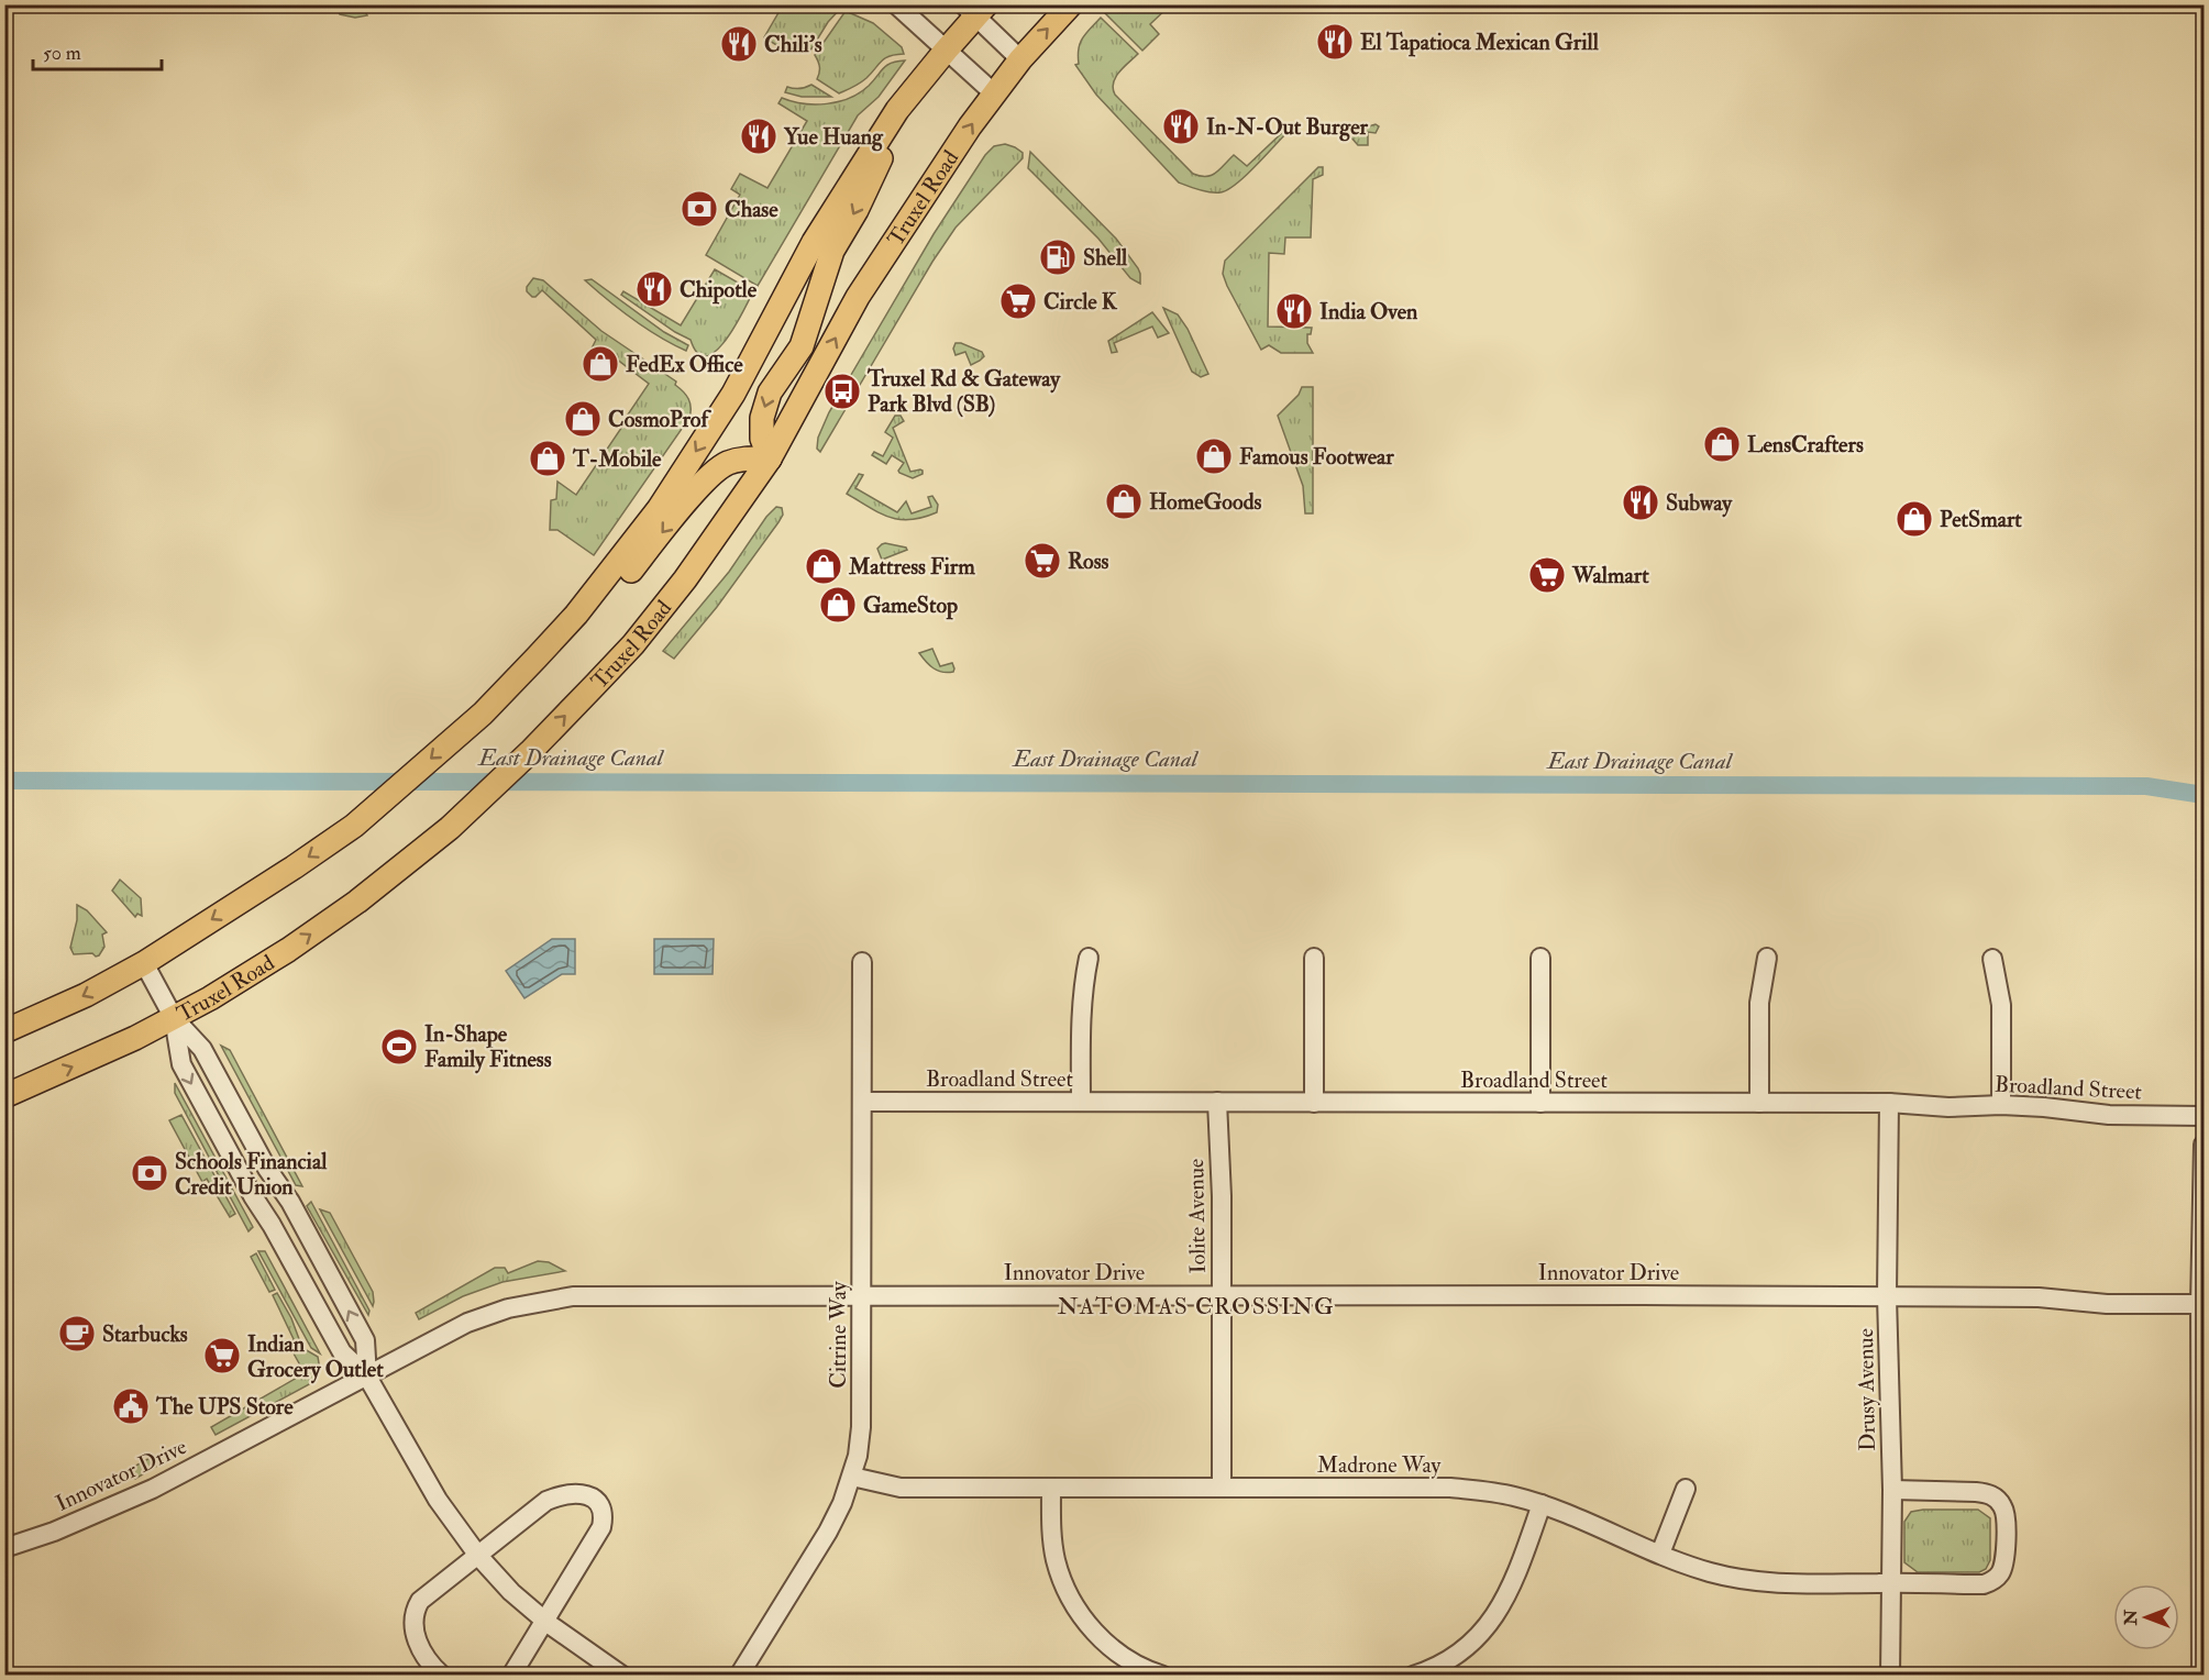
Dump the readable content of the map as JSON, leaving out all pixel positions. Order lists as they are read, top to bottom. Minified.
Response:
{"streets":{"main road":["Truxel Road"],"street":["Broadland Street","Iolite Avenue","Innovator Drive","Citrine Way","Drusy Avenue","Madrone Way"]},"crossings":[["Broadland Street","Iolite Avenue"],["Broadland Street","Citrine Way"],["Broadland Street","Drusy Avenue"],["Iolite Avenue","Innovator Drive"],["Iolite Avenue","Madrone Way"],["Innovator Drive","Citrine Way"],["Innovator Drive","Drusy Avenue"],["Citrine Way","Madrone Way"],["Drusy Avenue","Madrone Way"]],"districts":["NATOMAS CROSSING"],"water":["East Drainage Canal"],"places":{"restaurant":["El Tapatioca Mexican Grill","Chili's","In-N-Out Burger","Yue Huang","Chipotle","India Oven","Subway"],"bank":["Chase","Schools Financial Credit Union"],"fuel station":["Shell"],"supermarket":["Circle K","Ross","Walmart","Indian Grocery Outlet"],"shop":["FedEx Office","CosmoProf","LensCrafters","Famous Footwear","T-Mobile","HomeGoods","PetSmart","Mattress Firm","GameStop"],"bus stop":["Truxel Rd & Gateway Park Blvd (SB)"],"sports":["In-Shape Family Fitness"],"cafe":["Starbucks"],"public building":["The UPS Store"]},"scale_bar":"50 m","north":"left"}
